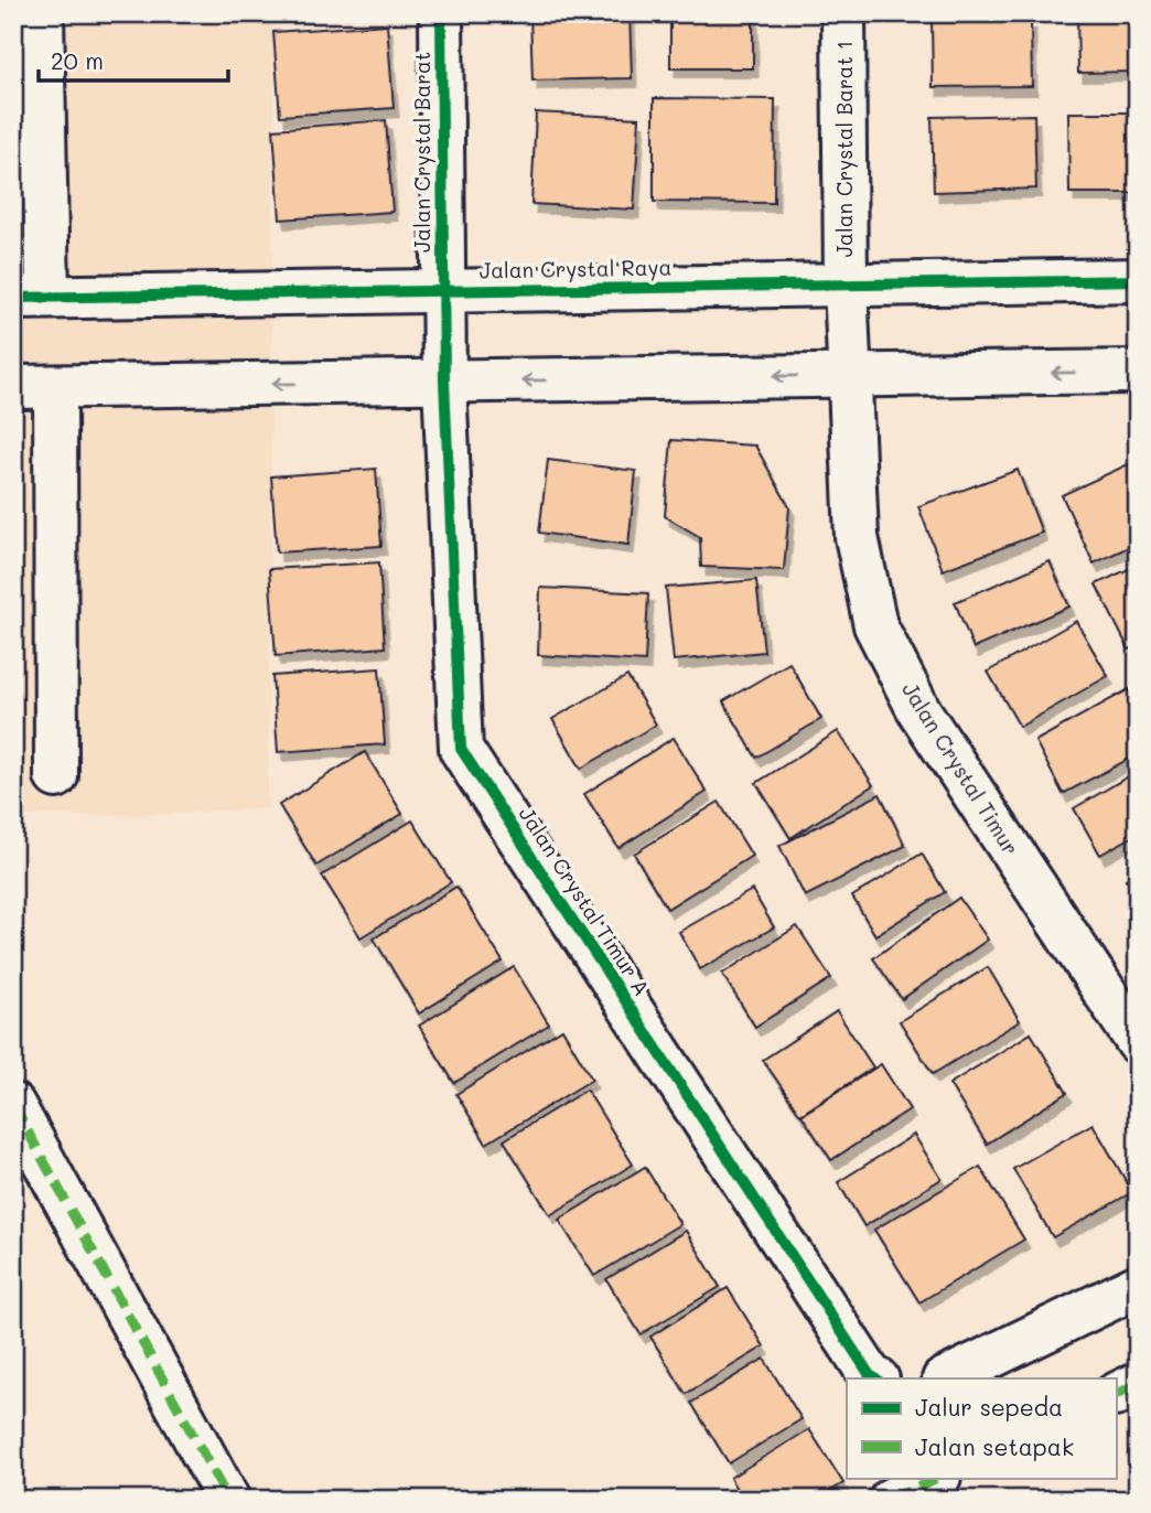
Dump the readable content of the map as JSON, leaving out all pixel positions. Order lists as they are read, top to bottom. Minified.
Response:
{"streets":{"street":["Jalan Crystal Barat 1","Jalan Crystal Barat","Jalan Crystal Raya","Jalan Crystal Timur","Jalan Crystal Timur A"]},"crossings":[["Jalan Crystal Barat 1","Jalan Crystal Raya"],["Jalan Crystal Barat 1","Jalan Crystal Timur"],["Jalan Crystal Barat","Jalan Crystal Raya"],["Jalan Crystal Barat","Jalan Crystal Timur A"]],"legend":["Jalur sepeda","Jalan setapak"],"scale_bar":"20 m"}
